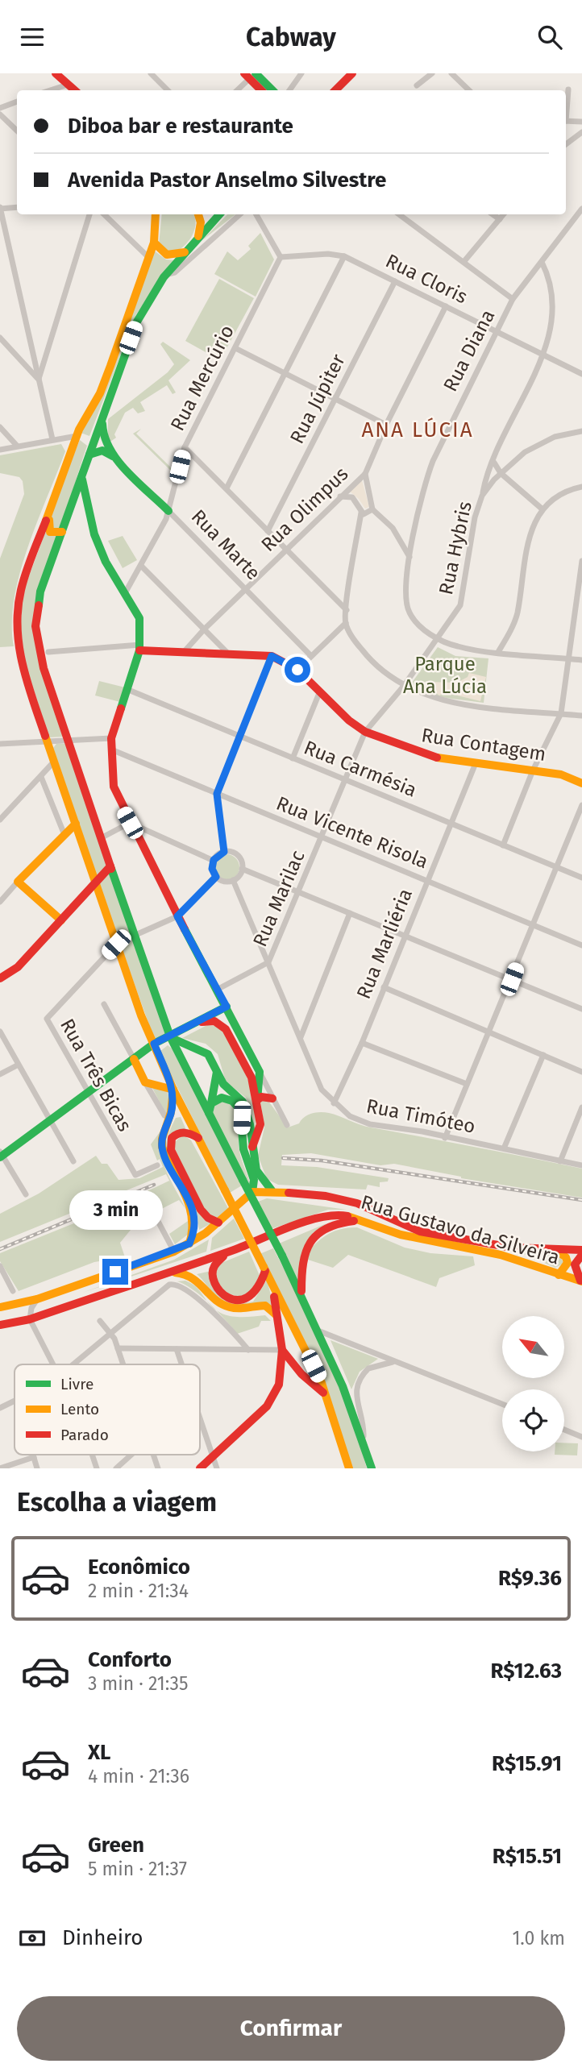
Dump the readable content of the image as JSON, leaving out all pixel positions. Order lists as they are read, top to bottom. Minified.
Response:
{"streets":{"main road":["Rua Marte","Rua Contagem","Rua Gustavo da Silveira"],"street":["Rua Cloris","Rua Diana","Rua Mercúrio","Rua Júpiter","Rua Olimpus","Rua Hybris","Rua Carmésia","Rua Vicente Risola","Rua Marilac","Rua Marliéria","Rua Três Bicas","Rua Timóteo"]},"crossings":[["Rua Cloris","Rua Diana"],["Rua Cloris","Rua Mercúrio"],["Rua Cloris","Rua Júpiter"],["Rua Cloris","Rua Olimpus"],["Rua Diana","Rua Hybris"],["Rua Mercúrio","Rua Marte"],["Rua Olimpus","Rua Marte"],["Rua Olimpus","Rua Contagem"],["Rua Hybris","Rua Contagem"],["Rua Hybris","Rua Marilac"],["Rua Contagem","Rua Marilac"],["Rua Contagem","Rua Marliéria"],["Rua Carmésia","Rua Marilac"],["Rua Carmésia","Rua Marliéria"],["Rua Vicente Risola","Rua Marilac"],["Rua Vicente Risola","Rua Marliéria"],["Rua Marilac","Rua Timóteo"],["Rua Marliéria","Rua Timóteo"]],"districts":["ANA LÚCIA"],"parks":["Parque Ana Lúcia"],"legend":["Livre","Lento","Parado"],"north":"top left","page":{"header":"Cabway","banner":["Diboa bar e restaurante","Avenida Pastor Anselmo Silvestre"],"bubble":"3 min","heading":"Escolha a viagem","list":[{"name":"Econômico","note":"2 min · 21:34","value":"R$9.36"},{"name":"Conforto","note":"3 min · 21:35","value":"R$12.63"},{"name":"XL","note":"4 min · 21:36","value":"R$15.91"},{"name":"Green","note":"5 min · 21:37","value":"R$15.51"}],"pay":["Dinheiro","1.0 km"],"buttons":"Confirmar"}}
